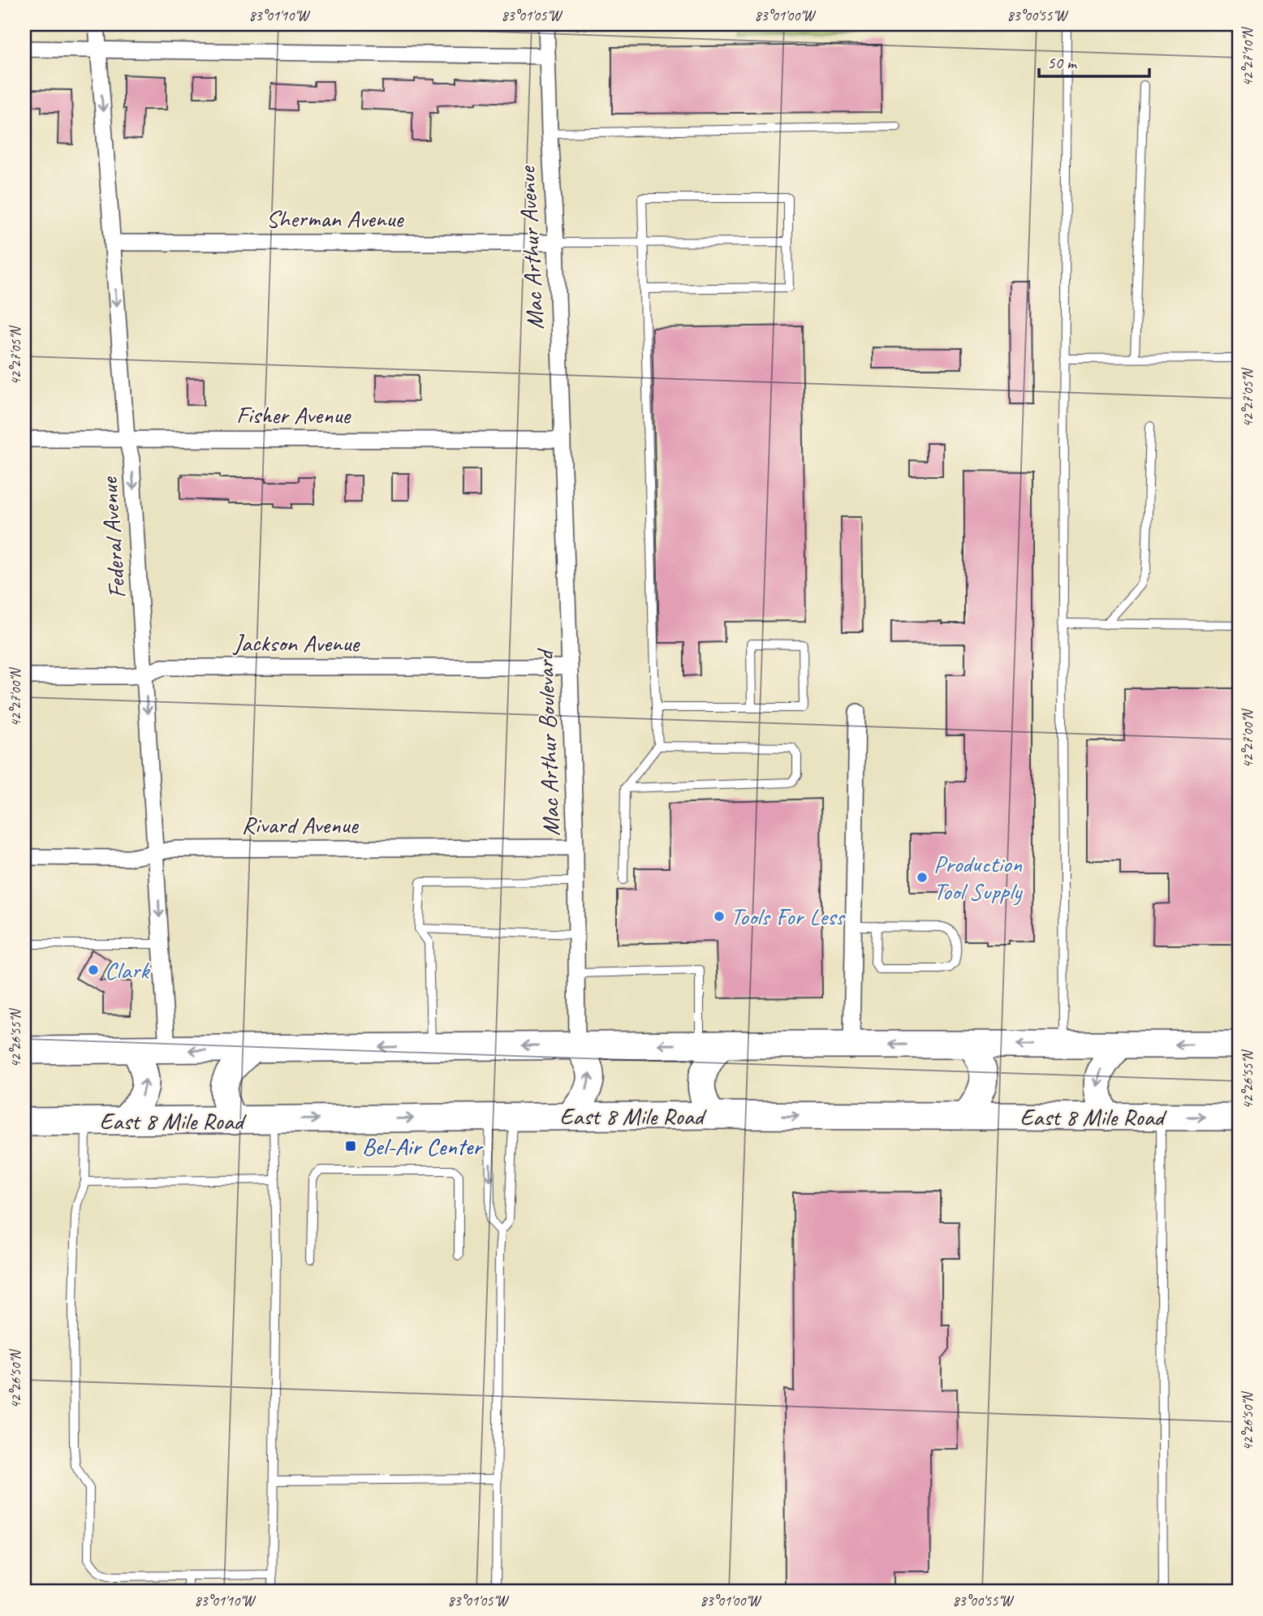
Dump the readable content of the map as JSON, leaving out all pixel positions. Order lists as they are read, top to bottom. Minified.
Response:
{"streets":{"highway":["East 8 Mile Road"],"street":["Sherman Avenue","Mac Arthur Avenue","Fisher Avenue","Federal Avenue","Jackson Avenue","Mac Arthur Boulevard","Rivard Avenue"]},"crossings":[["Sherman Avenue","Mac Arthur Avenue"],["Sherman Avenue","Federal Avenue"],["Mac Arthur Avenue","Fisher Avenue"],["Mac Arthur Avenue","Mac Arthur Boulevard"],["Fisher Avenue","Federal Avenue"],["Fisher Avenue","Mac Arthur Boulevard"],["Federal Avenue","Jackson Avenue"],["Federal Avenue","Rivard Avenue"],["Jackson Avenue","Mac Arthur Boulevard"],["Mac Arthur Boulevard","Rivard Avenue"]],"one_way":["Federal Avenue"],"places":{"other":["Production Tool Supply","Tools For Less","Clark"],"transit":["Bel-Air Center"]},"scale_bar":"50 m","coordinates":["83°01'10\"W","83°01'05\"W","83°01'00\"W","83°00'55\"W","42°27'10\"N","42°27'05\"N","42°27'00\"N","42°26'55\"N","42°26'50\"N"]}
